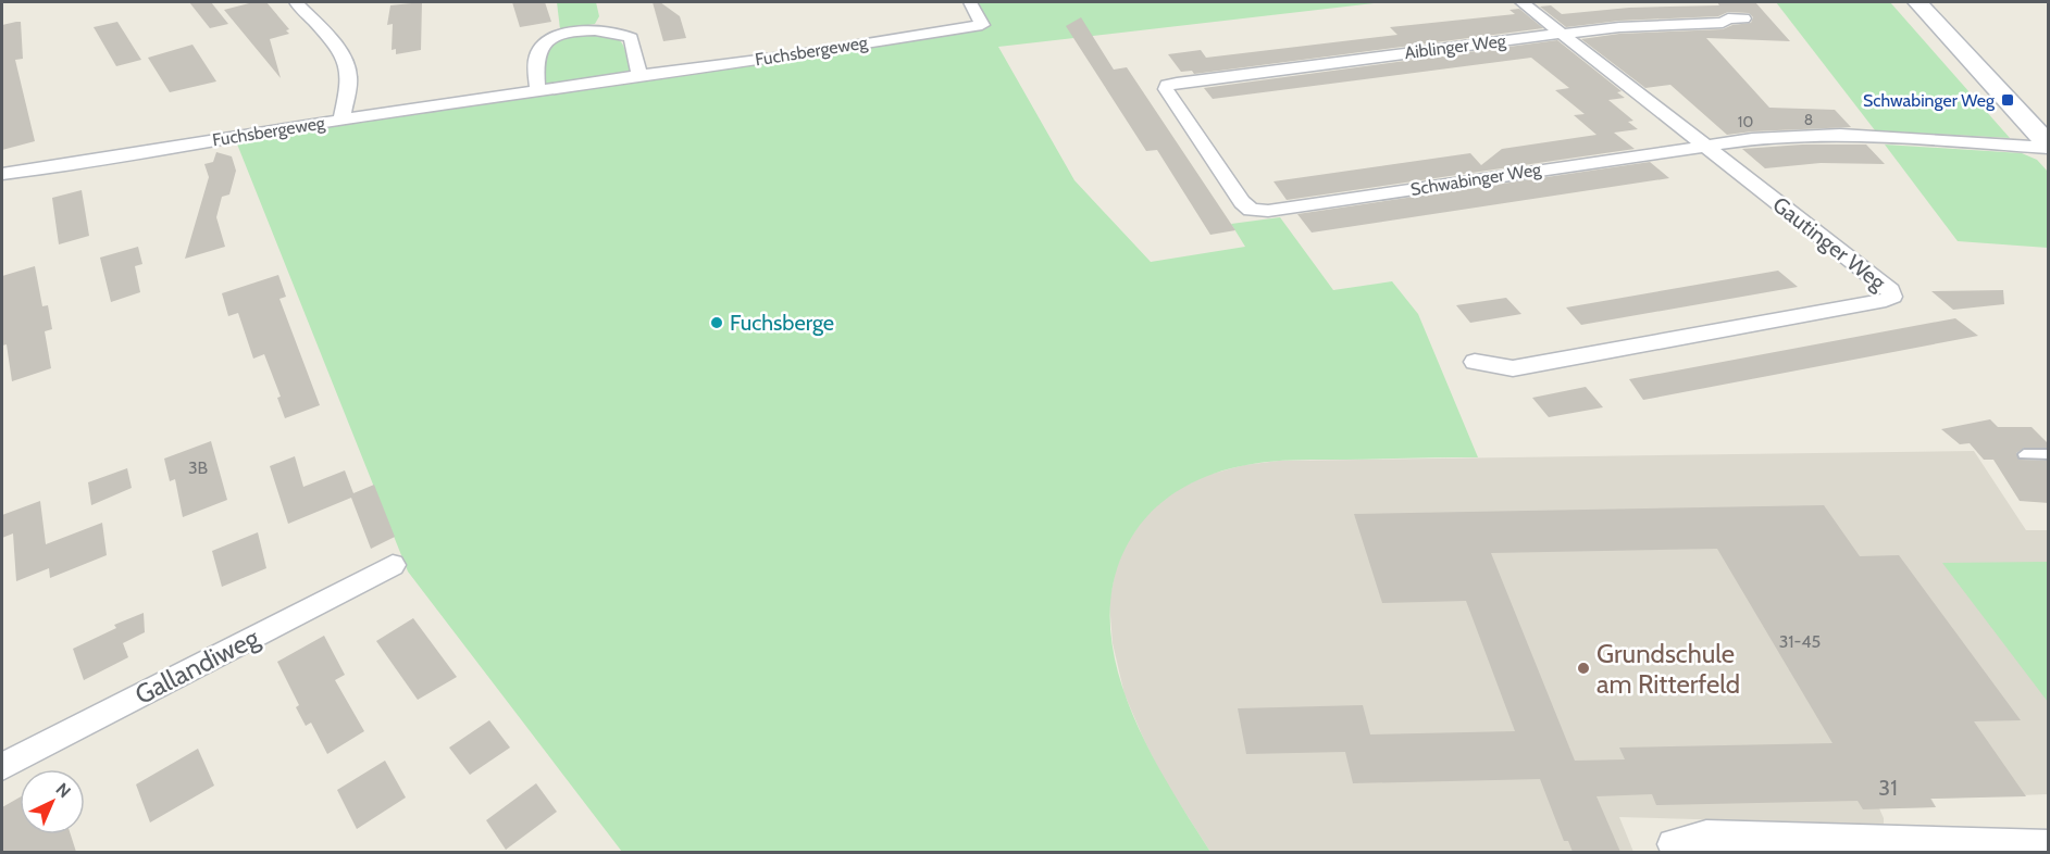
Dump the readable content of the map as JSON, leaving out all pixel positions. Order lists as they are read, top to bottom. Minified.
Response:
{"streets":{"street":["Aiblinger Weg","Fuchsbergeweg","Schwabinger Weg","Gautinger Weg","Gallandiweg"]},"crossings":[["Aiblinger Weg","Schwabinger Weg"],["Aiblinger Weg","Gautinger Weg"],["Schwabinger Weg","Gautinger Weg"]],"places":{"transit":["Schwabinger Weg"],"other":["Fuchsberge","Grundschule am Ritterfeld"]},"house_numbers":["8","10","3B","31-45","31"],"north":"top right"}
